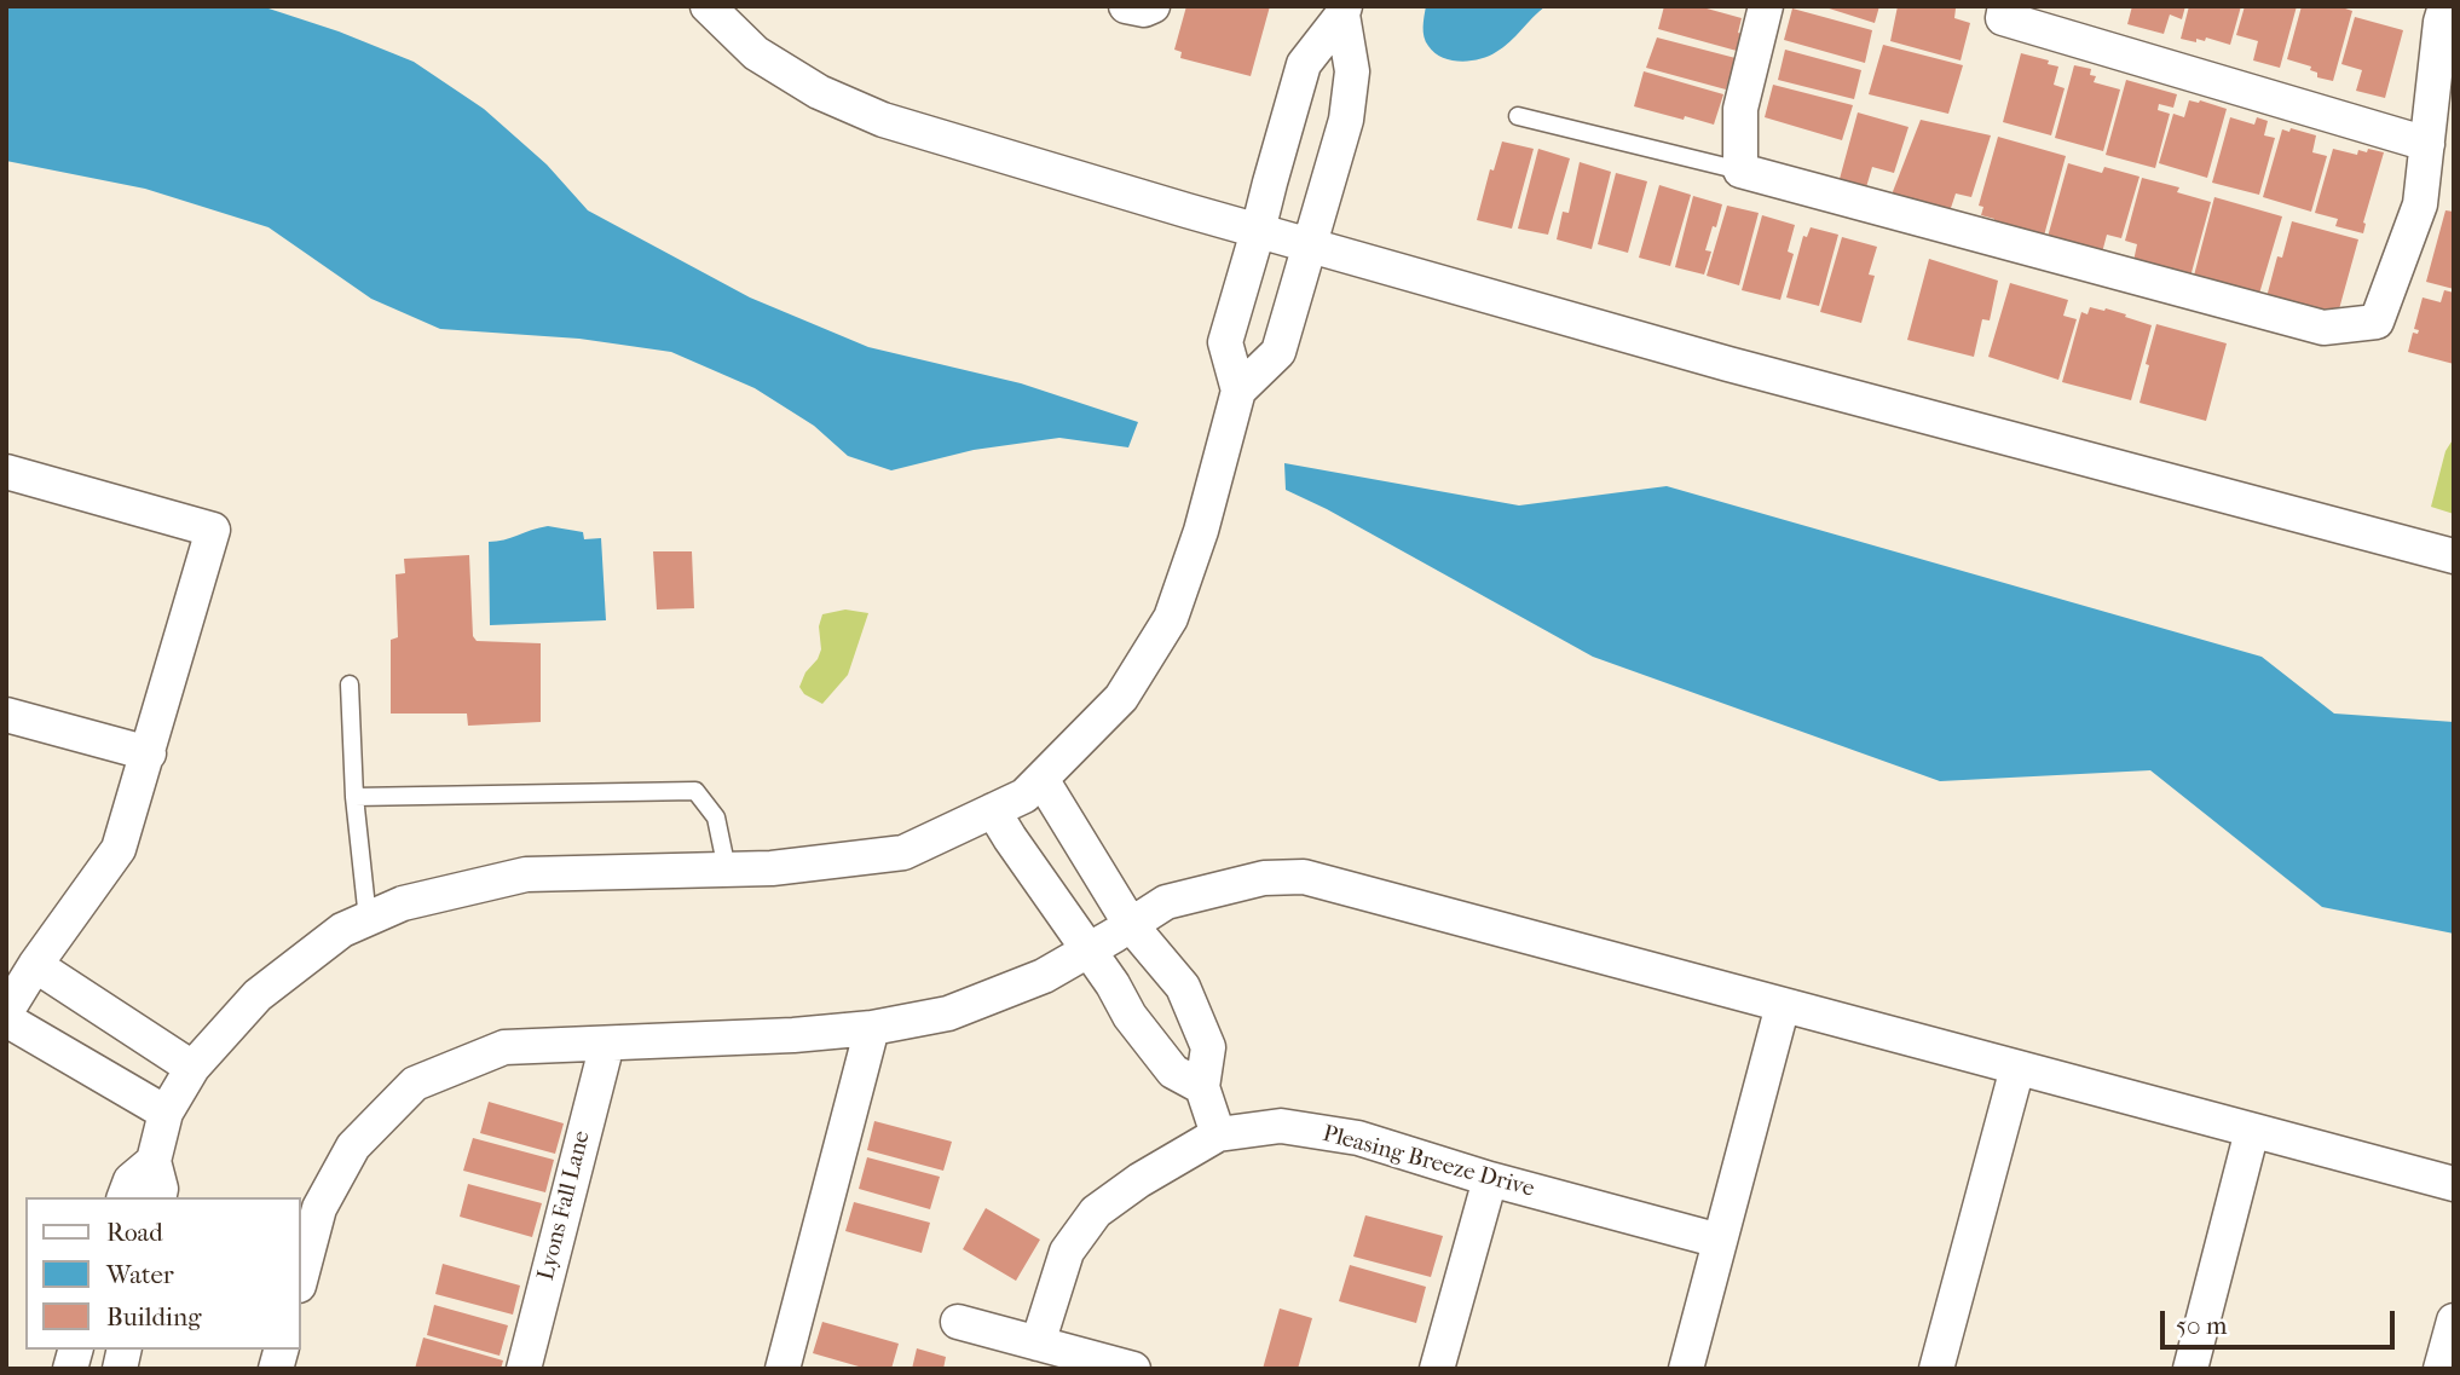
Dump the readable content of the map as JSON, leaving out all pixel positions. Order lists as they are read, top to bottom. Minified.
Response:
{"streets":{"street":["Pleasing Breeze Drive","Lyons Fall Lane"]},"legend":["Road","Water","Building"],"scale_bar":"50 m"}
